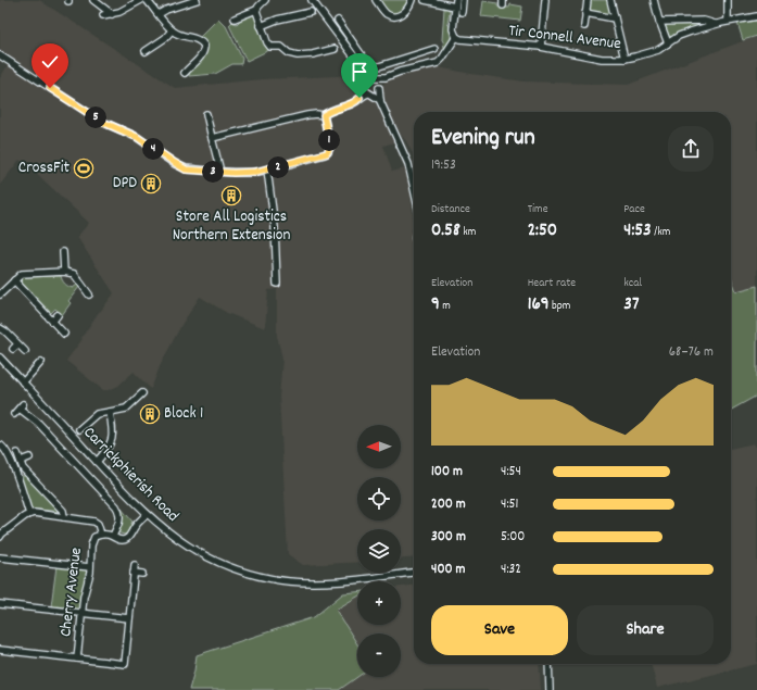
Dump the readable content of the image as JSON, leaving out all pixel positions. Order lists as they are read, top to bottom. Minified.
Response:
{"streets":{"street":["Tir Connell Avenue","Carrickphierish Road","Cherry Avenue"]},"places":{"sports":["CrossFit"],"building":["DPD","Store All Logistics Northern Extension","Block 1"]},"north":"left","page":{"pins":["5","1","4","2","3"],"heading":["Evening run","19:53"],"stats":[["Distance","0.58 km"],["Time","2:50"],["Pace","4:53 /km"],["Elevation","9 m"],["Heart rate","169 bpm"],["kcal","37"]],"chart":["Elevation","68–76 m"],"map_buttons":["+","−"],"list":[{"name":"100 m","note":"4:54"},{"name":"200 m","note":"4:51"},{"name":"300 m","note":"5:00"},{"name":"400 m","note":"4:32"}],"buttons":["Save","Share"]}}
